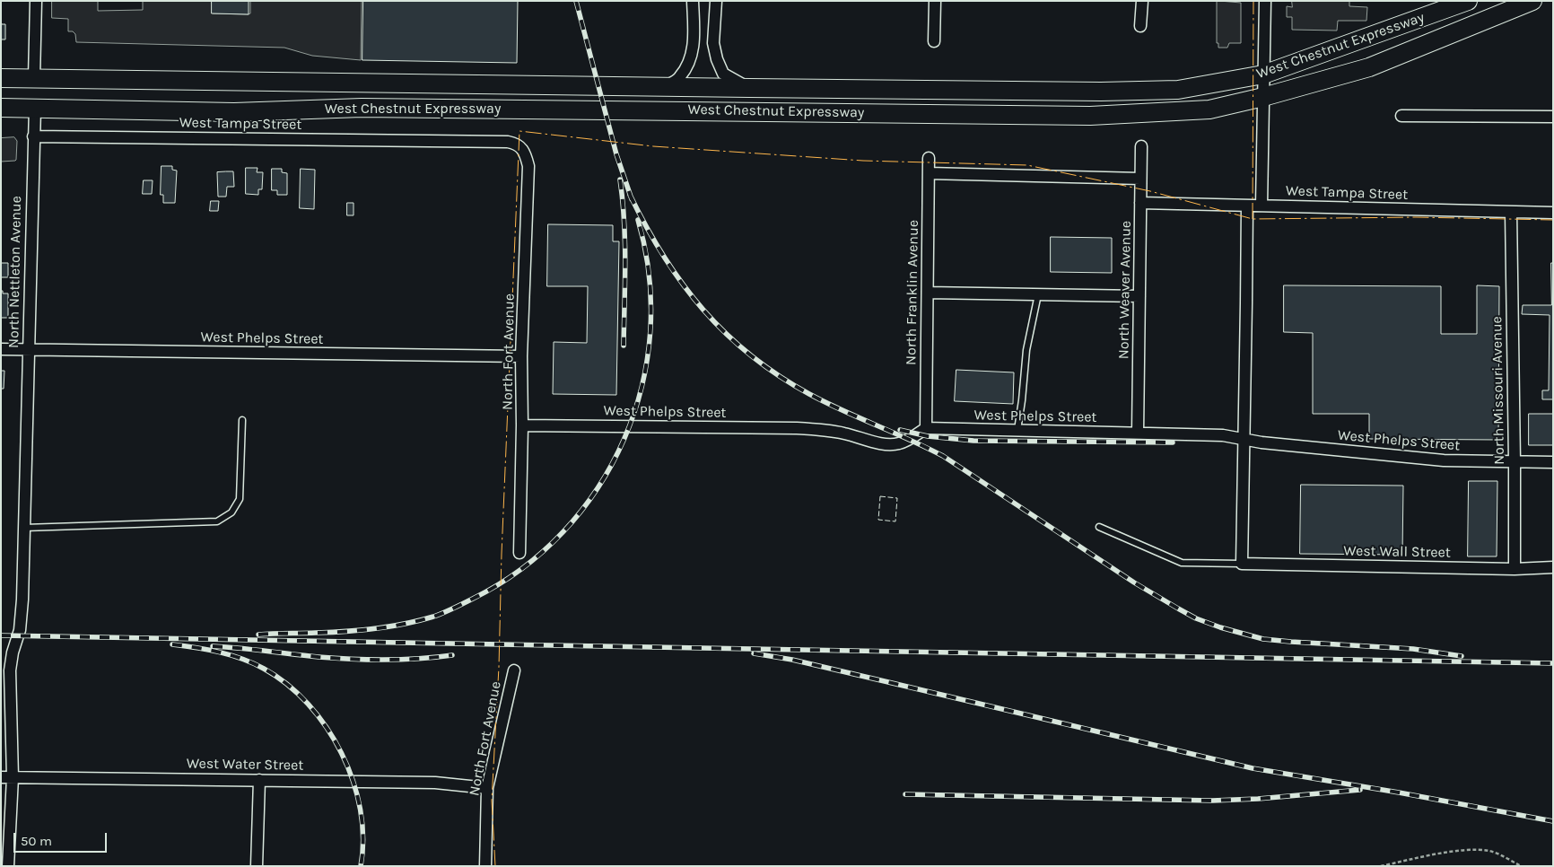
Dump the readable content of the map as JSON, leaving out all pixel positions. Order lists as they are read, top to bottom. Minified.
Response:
{"streets":{"main road":["West Chestnut Expressway"],"street":["West Tampa Street","North Nettleton Avenue","North Weaver Avenue","North Franklin Avenue","West Phelps Street","North Fort Avenue","North Missouri Avenue","West Wall Street","West Water Street"]},"crossings":[["West Chestnut Expressway","North Nettleton Avenue"],["West Tampa Street","North Nettleton Avenue"],["West Tampa Street","North Weaver Avenue"],["West Tampa Street","North Fort Avenue"],["West Tampa Street","North Missouri Avenue"],["North Nettleton Avenue","West Phelps Street"],["North Nettleton Avenue","West Water Street"],["North Weaver Avenue","West Phelps Street"],["North Franklin Avenue","West Phelps Street"],["West Phelps Street","North Fort Avenue"],["West Phelps Street","North Missouri Avenue"],["North Fort Avenue","West Water Street"],["North Missouri Avenue","West Wall Street"]],"scale_bar":"50 m"}
